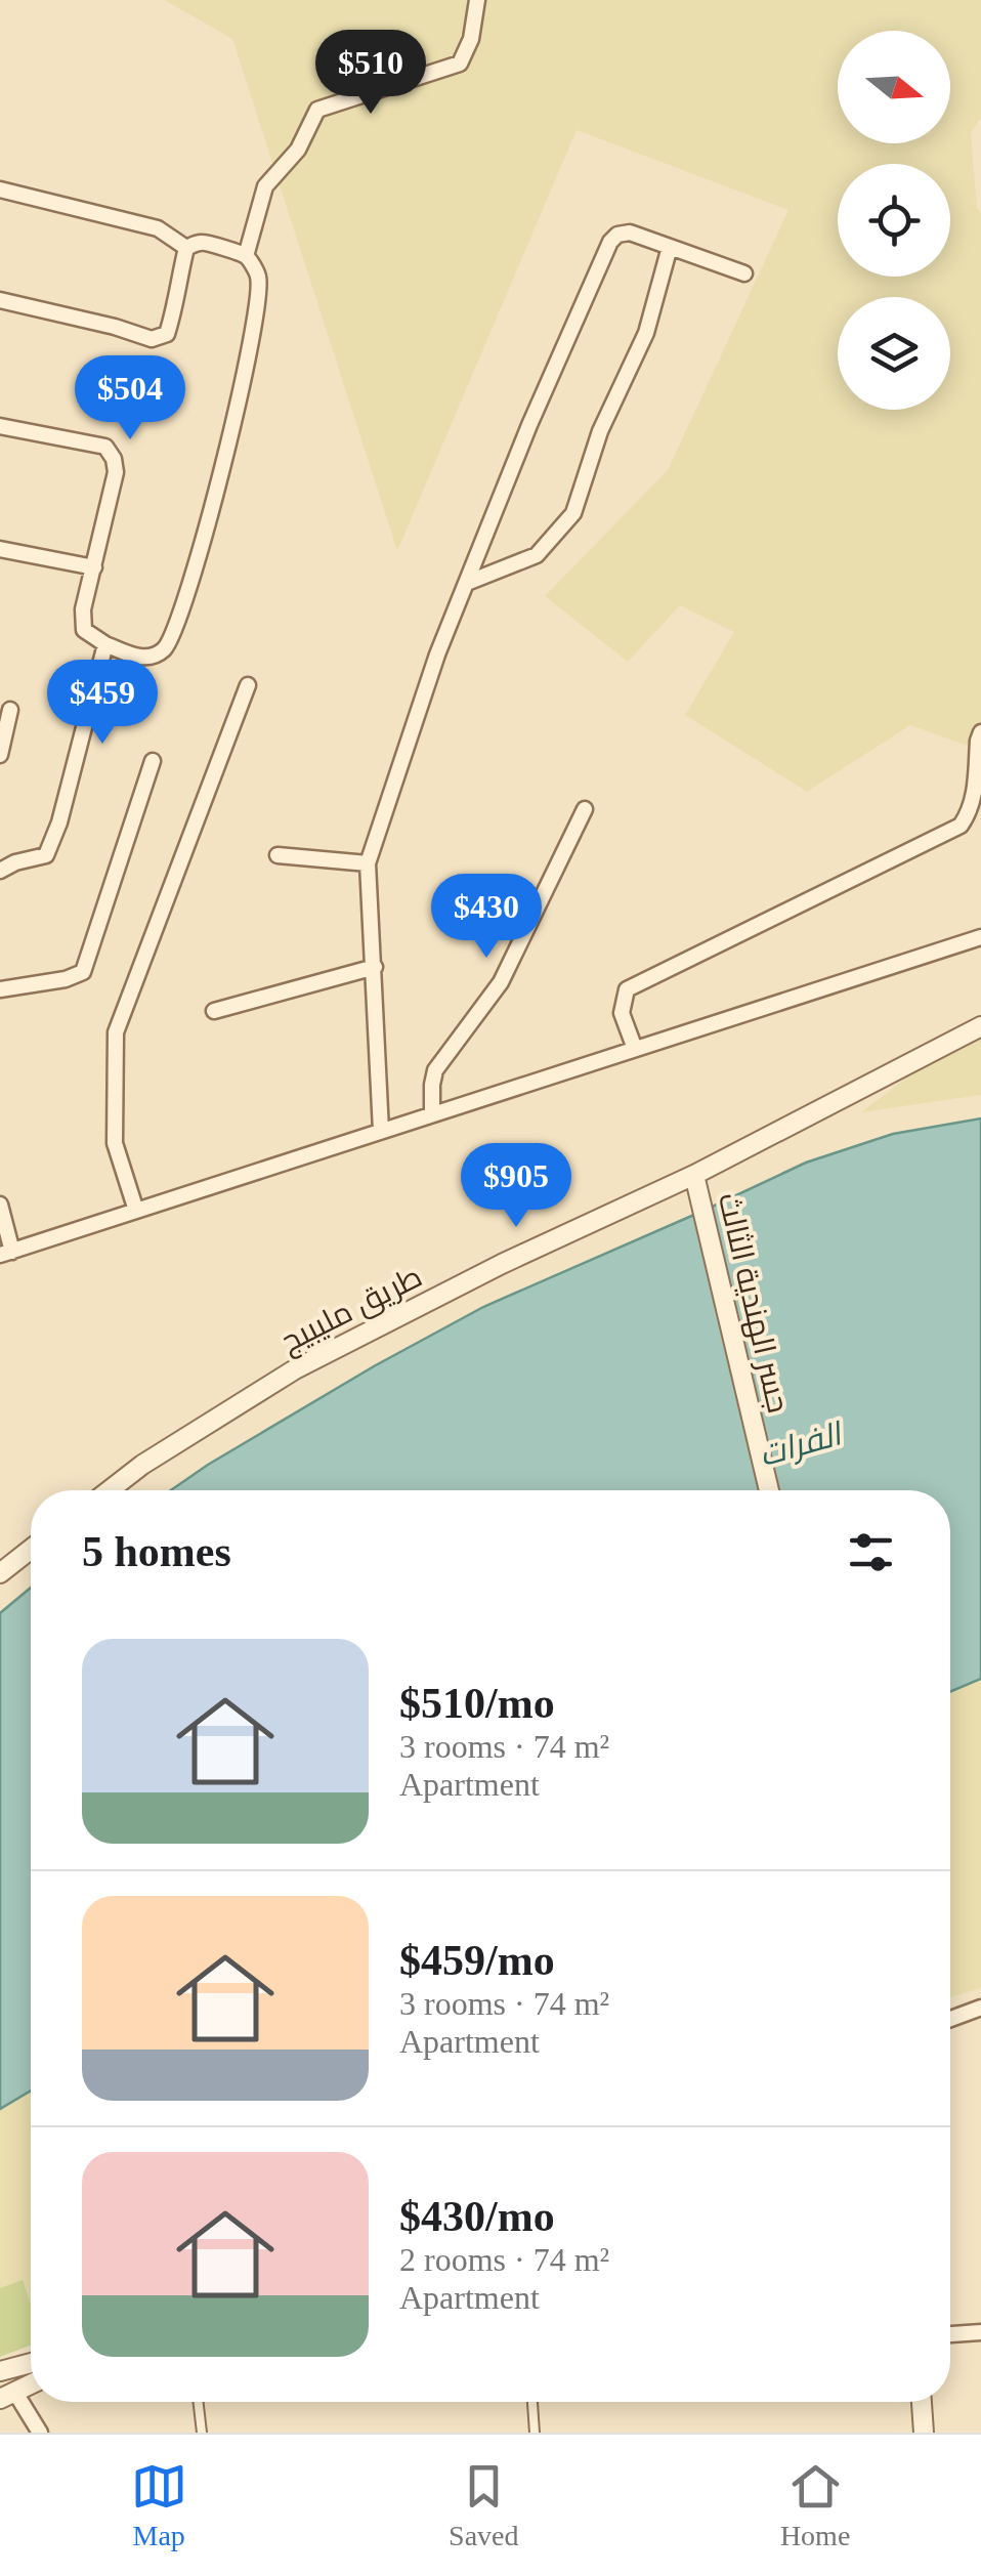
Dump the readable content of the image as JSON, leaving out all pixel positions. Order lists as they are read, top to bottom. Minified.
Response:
{"streets":{"street":["جسر الهندية الثالث","طريق مليبيج"]},"crossings":[["جسر الهندية الثالث","طريق مليبيج"]],"water":["الفرات"],"north":"right","page":{"price":["$510","$504","$459","$430","$905"],"heading":"5 homes","list":[{"name":"$510/mo","note":"3 rooms · 74 m² · Apartment"},{"name":"$459/mo","note":"3 rooms · 74 m² · Apartment"},{"name":"$430/mo","note":"2 rooms · 74 m² · Apartment"}],"tabs":["Map","Saved","Home"]}}
